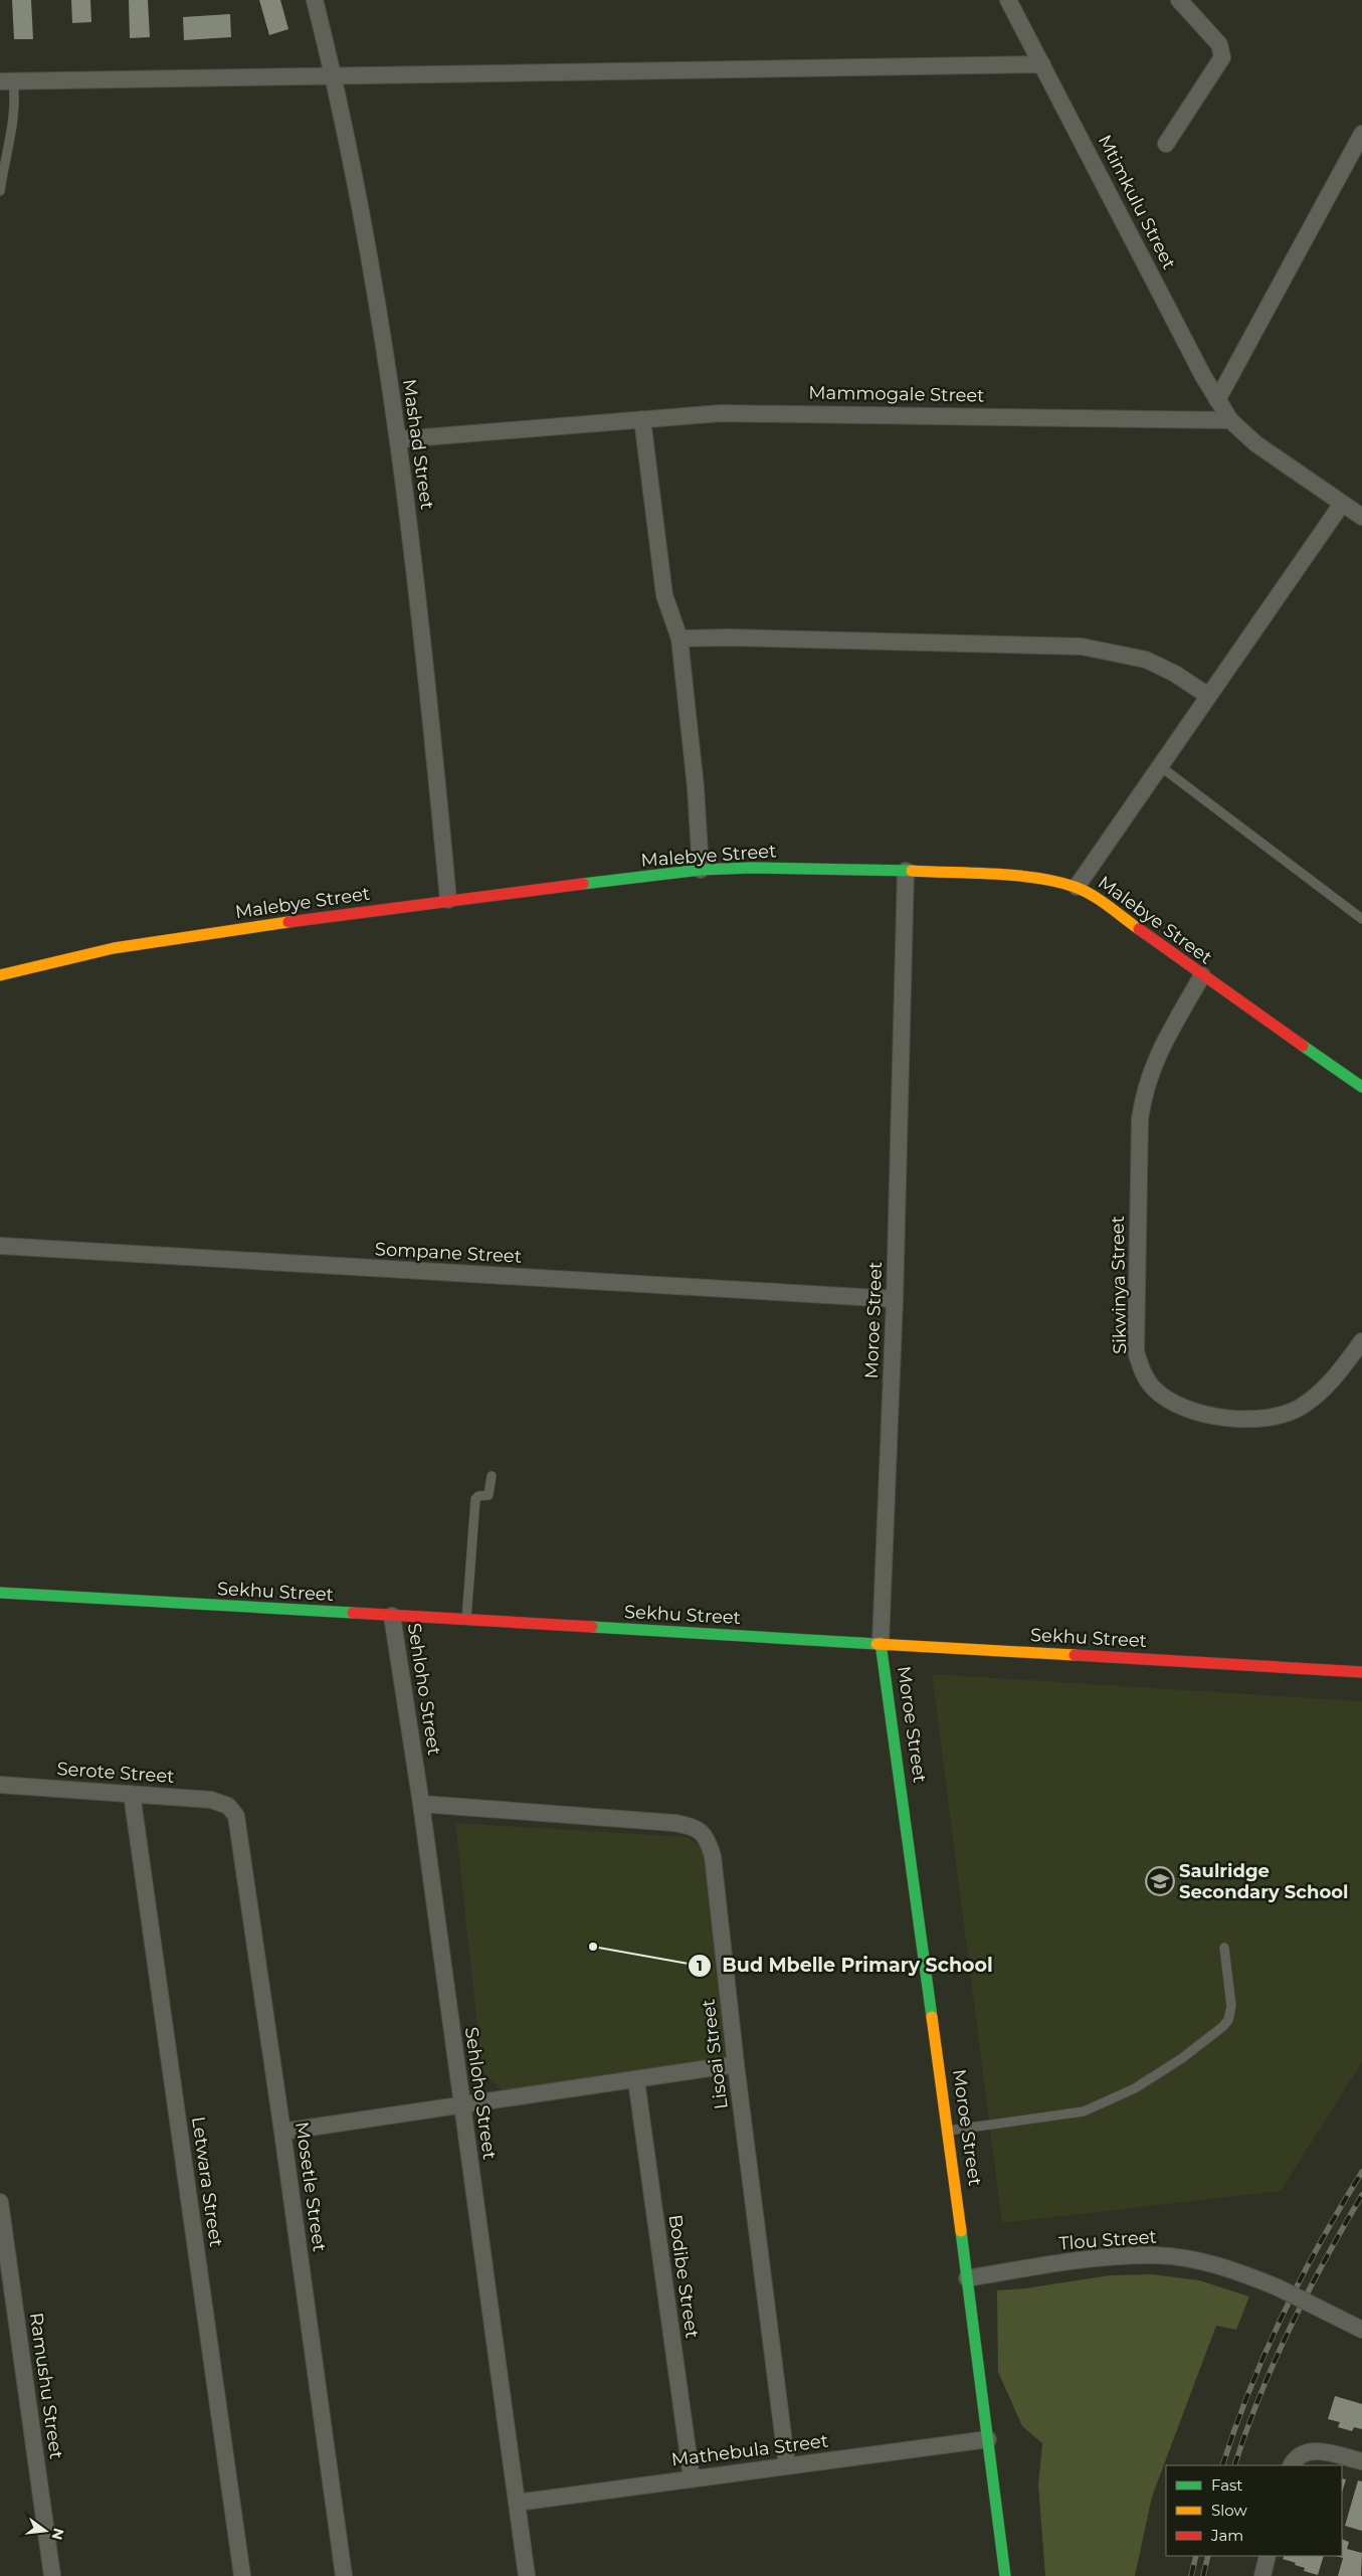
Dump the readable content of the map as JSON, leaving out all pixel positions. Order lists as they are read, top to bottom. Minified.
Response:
{"streets":{"street":["Mtimkulu Street","Mammogale Street","Mashad Street","Malebye Street","Sompane Street","Sikwinya Street","Moroe Street","Sekhu Street","Sehloho Street","Serote Street","Lisoai Street","Letwara Street","Mosetle Street","Tlou Street","Bodibe Street","Ramushu Street","Mathebula Street"]},"crossings":[["Mtimkulu Street","Mammogale Street"],["Mammogale Street","Mashad Street"],["Mashad Street","Malebye Street"],["Malebye Street","Sikwinya Street"],["Malebye Street","Moroe Street"],["Sompane Street","Moroe Street"],["Moroe Street","Sekhu Street"],["Moroe Street","Tlou Street"],["Moroe Street","Mathebula Street"],["Sekhu Street","Sehloho Street"],["Sehloho Street","Lisoai Street"],["Sehloho Street","Mathebula Street"],["Serote Street","Letwara Street"],["Serote Street","Mosetle Street"],["Lisoai Street","Mathebula Street"],["Bodibe Street","Mathebula Street"]],"places":{"school or university":["Saulridge Secondary School"],"other":["Bud Mbelle Primary School"]},"legend":["Fast","Slow","Jam"],"north":"right"}
